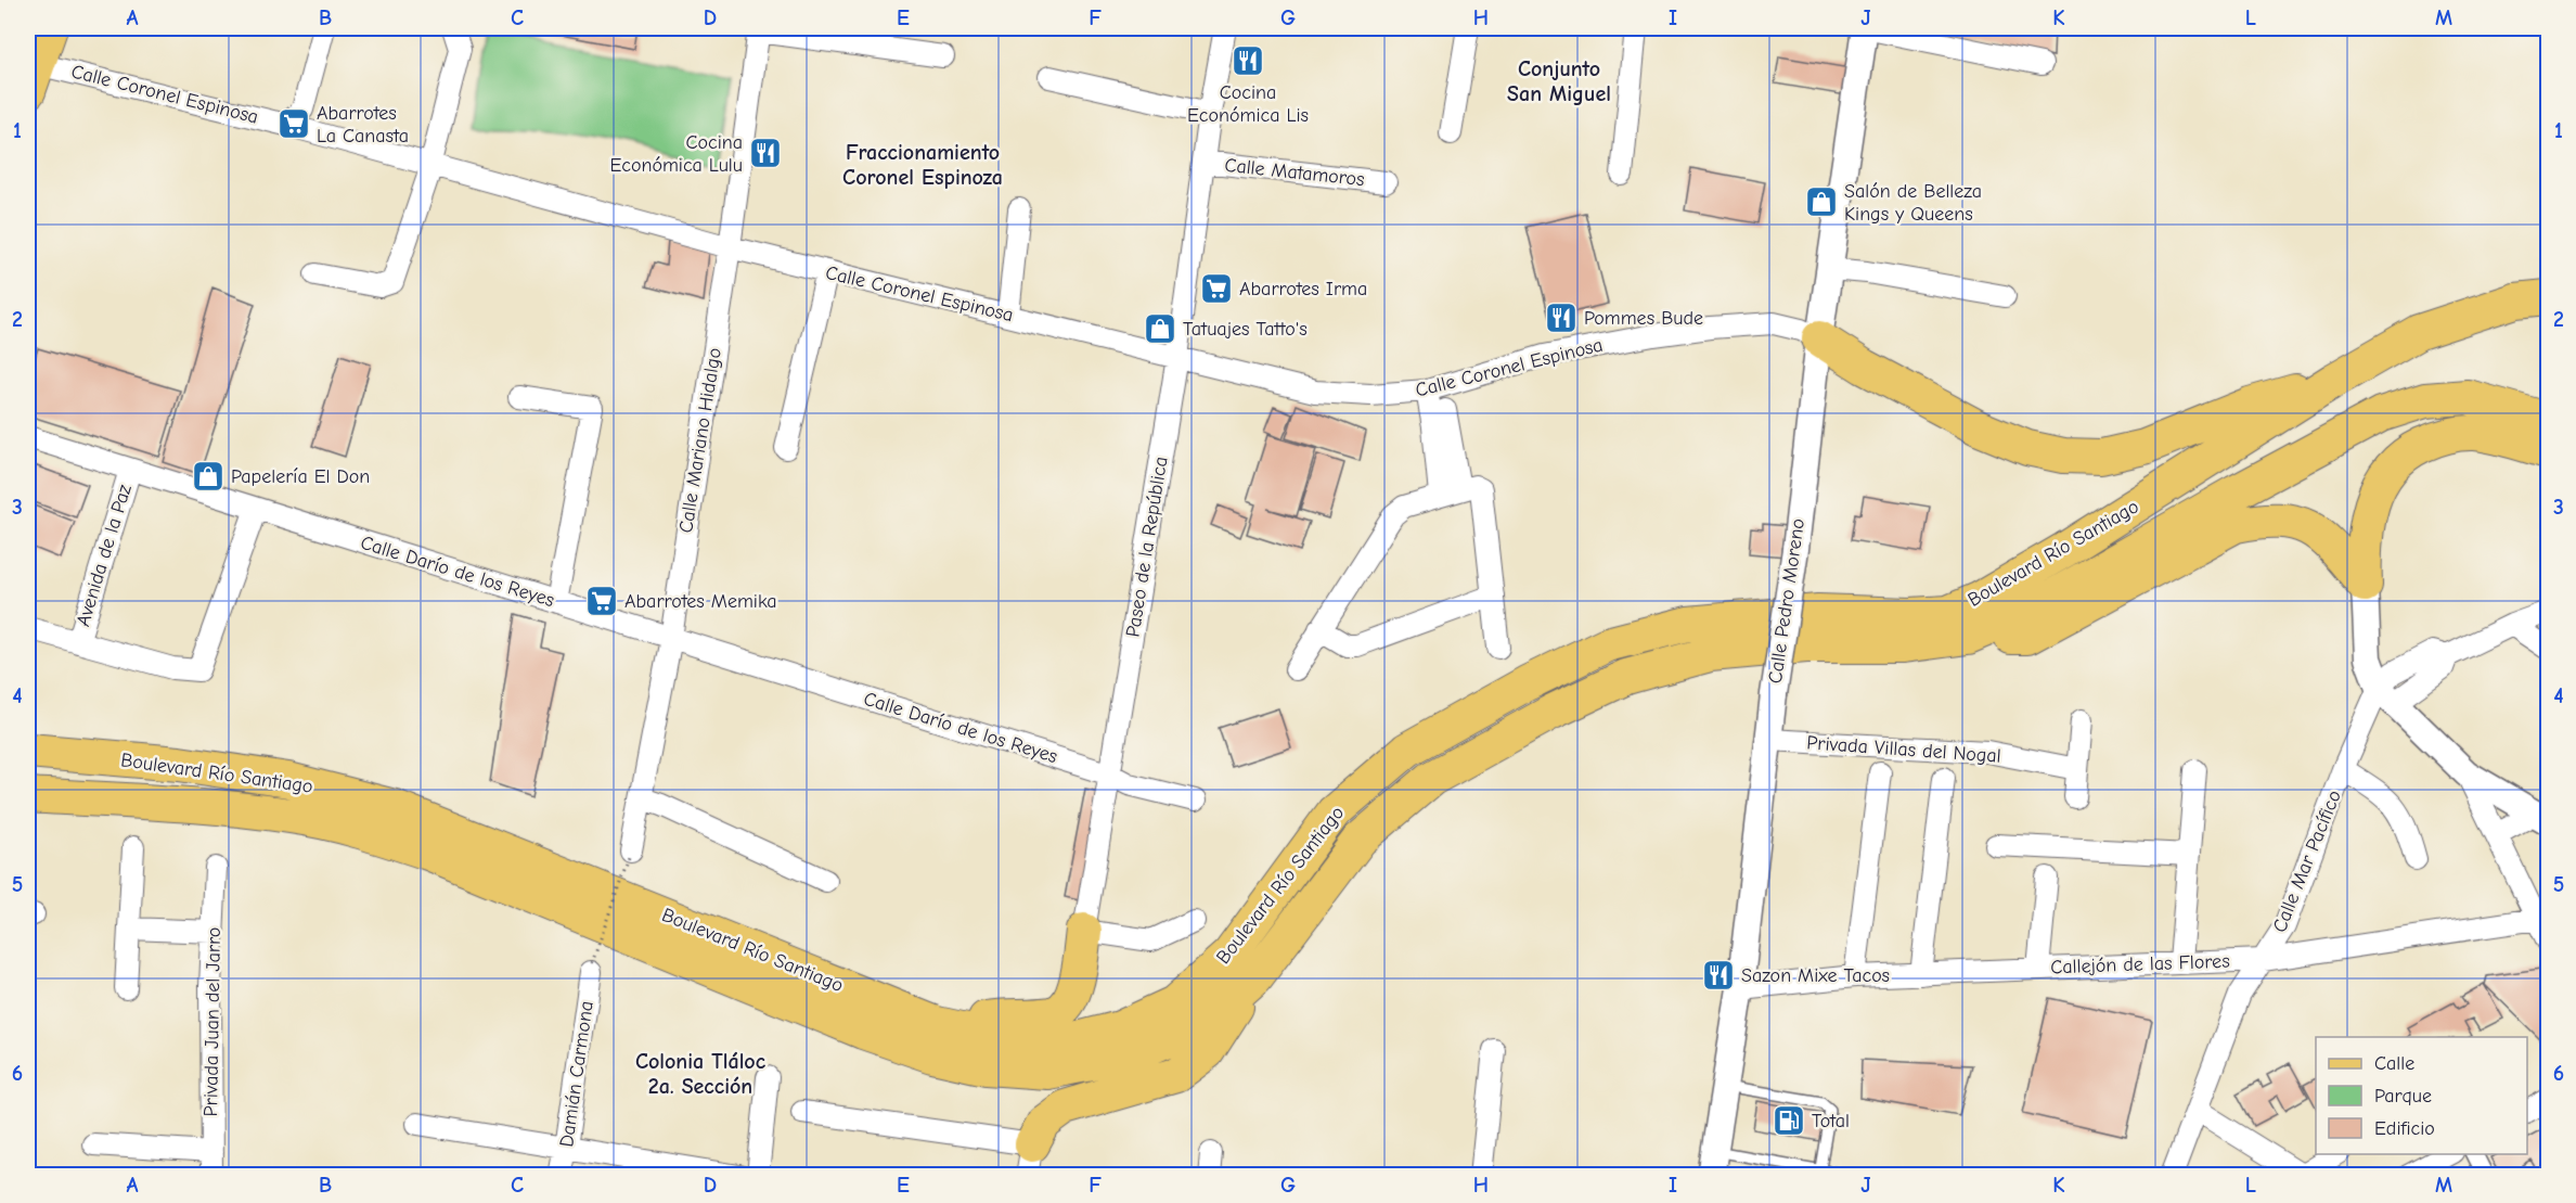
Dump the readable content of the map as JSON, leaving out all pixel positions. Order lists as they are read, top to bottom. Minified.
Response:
{"streets":{"main road":["Boulevard Río Santiago"],"street":["Calle Coronel Espinosa","Calle Matamoros","Calle Mariano Hidalgo","Paseo de la República","Avenida de la Paz","Calle Darío de los Reyes","Calle Pedro Moreno","Privada Villas del Nogal","Calle Mar Pacífico","Callejón de las Flores","Privada Juan del Jarro","Damián Carmona"]},"crossings":[["Calle Coronel Espinosa","Calle Mariano Hidalgo"],["Calle Coronel Espinosa","Paseo de la República"],["Calle Coronel Espinosa","Calle Pedro Moreno"],["Calle Matamoros","Paseo de la República"],["Calle Mariano Hidalgo","Calle Darío de los Reyes"],["Paseo de la República","Calle Darío de los Reyes"],["Avenida de la Paz","Calle Darío de los Reyes"],["Calle Pedro Moreno","Privada Villas del Nogal"],["Calle Pedro Moreno","Callejón de las Flores"],["Calle Mar Pacífico","Callejón de las Flores"]],"districts":["Conjunto San Miguel","Fraccionamiento Coronel Espinoza","Colonia Tláloc 2a. Sección"],"places":{"restaurant":["Cocina Económica Lis","Cocina Económica Lulu","Pommes Bude","Sazon Mixe Tacos"],"supermarket":["Abarrotes La Canasta","Abarrotes Irma","Abarrotes Memika"],"shop":["Salón de Belleza Kings y Queens","Tatuajes Tatto's","Papelería El Don"],"fuel station":["Total"]},"legend":["Calle","Parque","Edificio"],"grid":{"columns":["A","B","C","D","E","F","G","H","I","J","K","L","M"],"rows":["1","2","3","4","5","6"]}}
